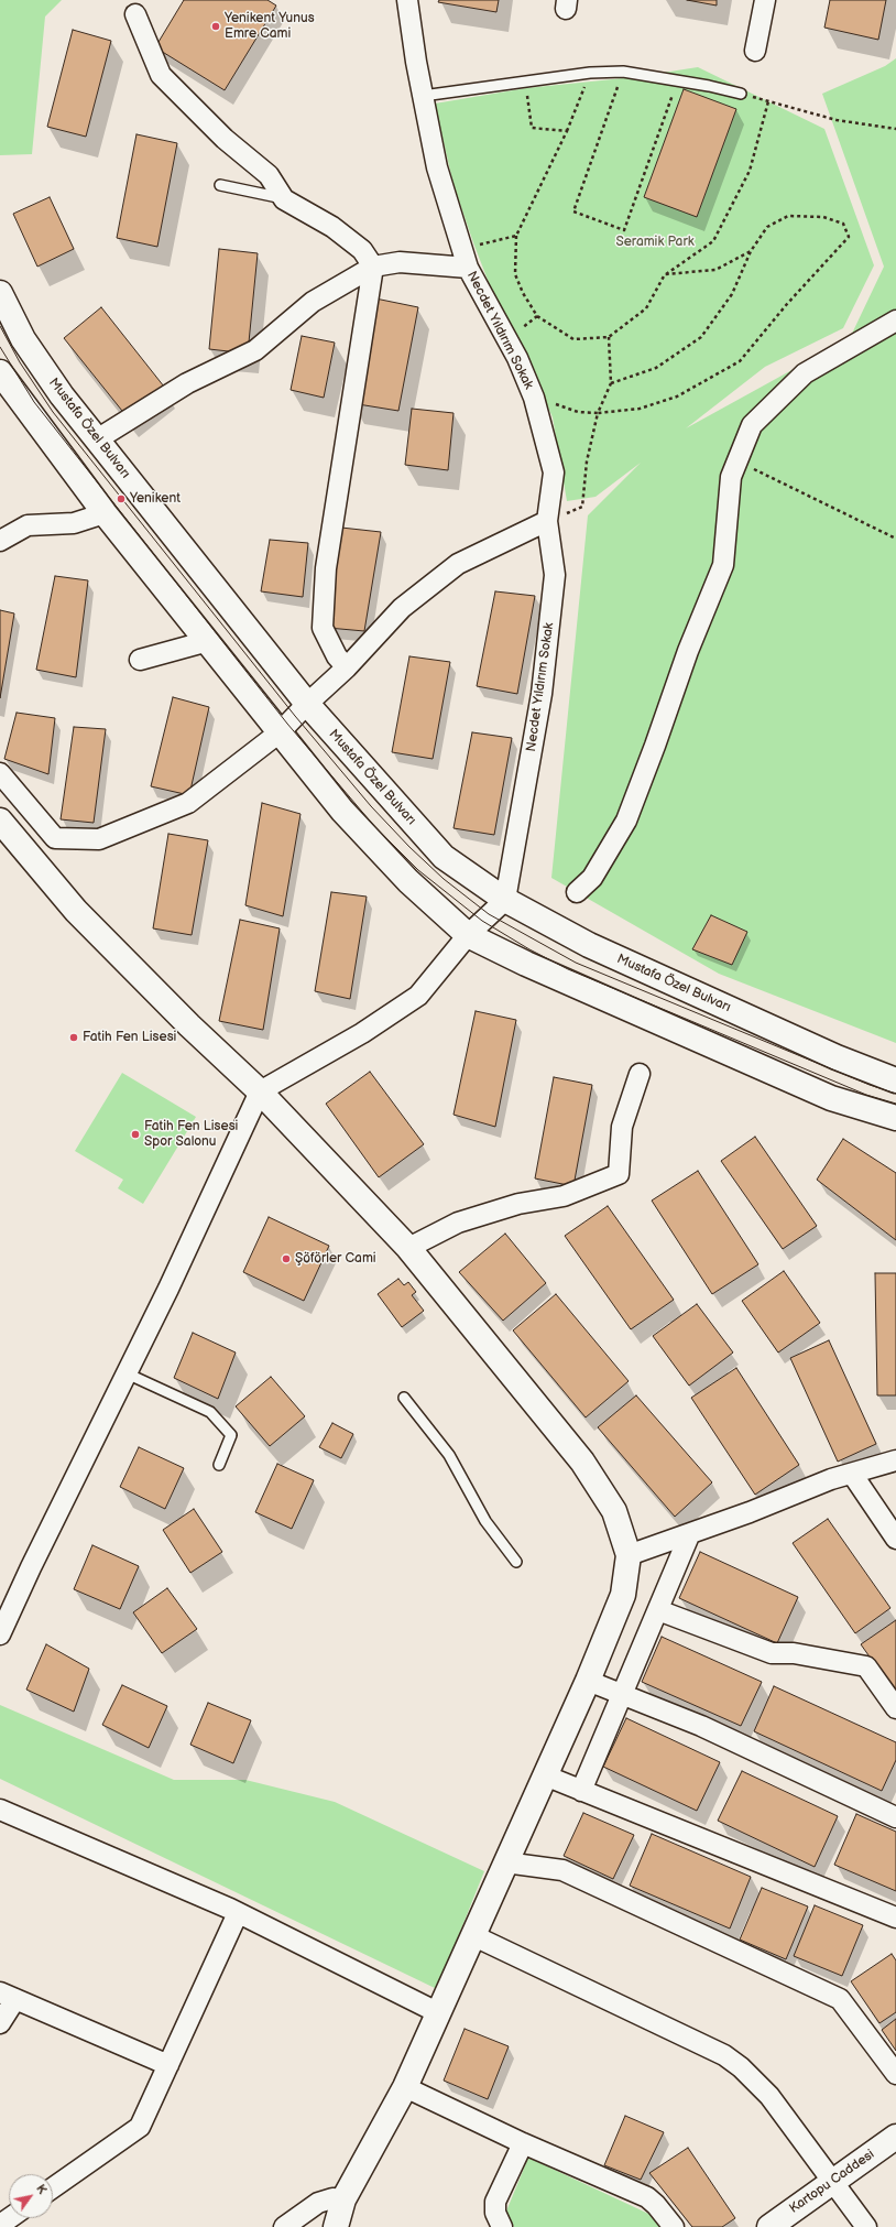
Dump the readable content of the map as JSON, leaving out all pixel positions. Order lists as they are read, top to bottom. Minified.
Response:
{"streets":{"main road":["Mustafa Özel Bulvarı","Kartopu Caddesi"],"street":["Necdet Yıldırım Sokak"]},"crossings":[["Necdet Yıldırım Sokak","Mustafa Özel Bulvarı"]],"parks":["Seramik Park"],"places":["Yenikent Yunus Emre Cami","Yenikent","Fatih Fen Lisesi","Fatih Fen Lisesi Spor Salonu","Şöförler Cami"],"north":"top right"}
